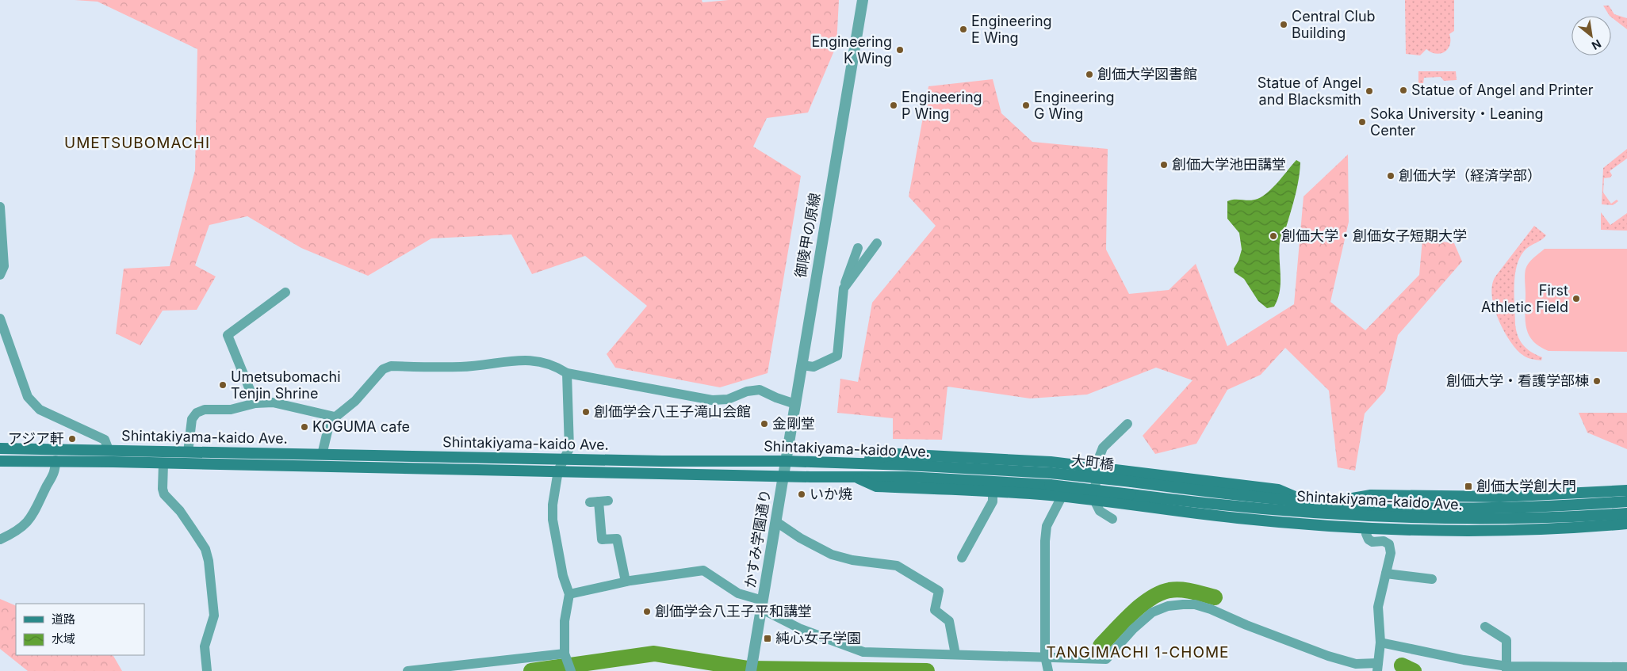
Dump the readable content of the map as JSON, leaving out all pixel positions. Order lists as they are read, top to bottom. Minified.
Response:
{"streets":{"main road":["Shintakiyama-kaido Ave.","大町橋"],"street":["御陵甲の原線","かすみ学園通り"]},"crossings":[["御陵甲の原線","Shintakiyama-kaido Ave."],["御陵甲の原線","かすみ学園通り"],["Shintakiyama-kaido Ave.","大町橋"],["Shintakiyama-kaido Ave.","かすみ学園通り"]],"districts":["UMETSUBOMACHI","TANGIMACHI 1-CHOME"],"places":{"other":["Central Club Building","Engineering E Wing","Engineering K Wing","創価大学図書館","Statue of Angel and Printer","Statue of Angel and Blacksmith","Engineering P Wing","Engineering G Wing","Soka University・Leaning Center","創価大学池田講堂","創価大学（経済学部）","創価大学・創価女子短期大学","First Athletic Field","創価大学・看護学部棟","Umetsubomachi Tenjin Shrine","創価学会八王子滝山会館","金剛堂","KOGUMA cafe","アジア軒","いか焼","創価学会八王子平和講堂"],"transit":["創価大学創大門","純心女子学園"]},"legend":["道路","水域"],"north":"bottom right"}
